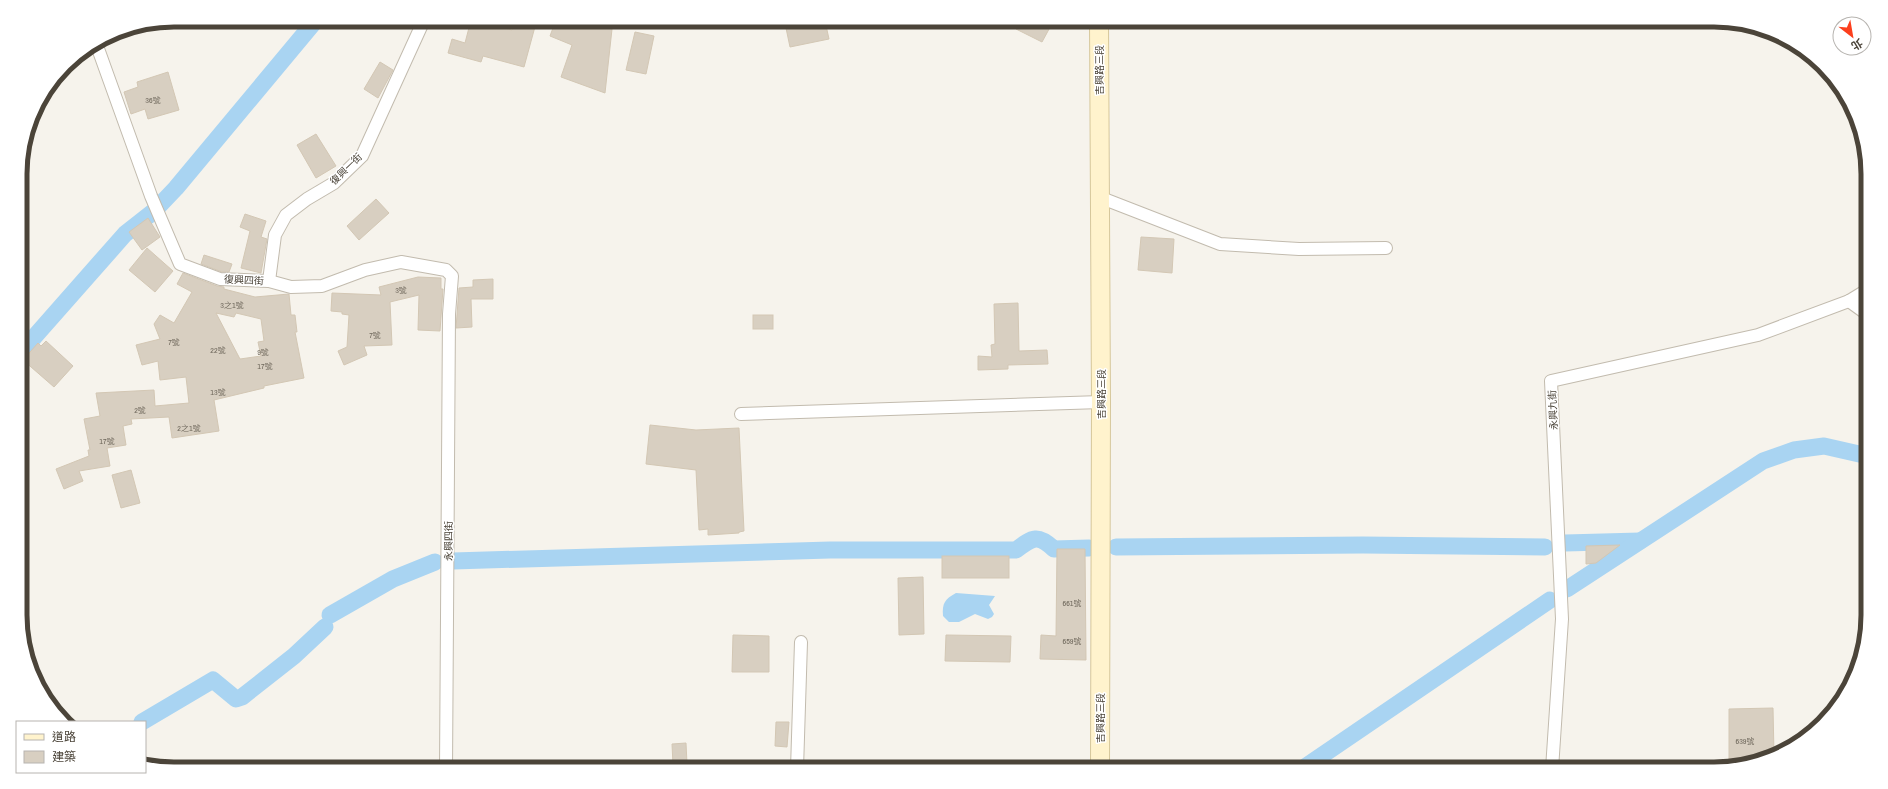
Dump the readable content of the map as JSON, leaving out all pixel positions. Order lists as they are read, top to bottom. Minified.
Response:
{"streets":{"street":["吉興路三段","復興一街","復興四街","永興九街","永興四街"]},"crossings":[["復興一街","復興四街"],["復興四街","永興四街"]],"house_numbers":["36號","3號","3之1號","7號","7號","22號","9號","17號","13號","2號","2之1號","17號","661號","659號","639號"],"legend":["道路","建築"],"north":"bottom right"}
